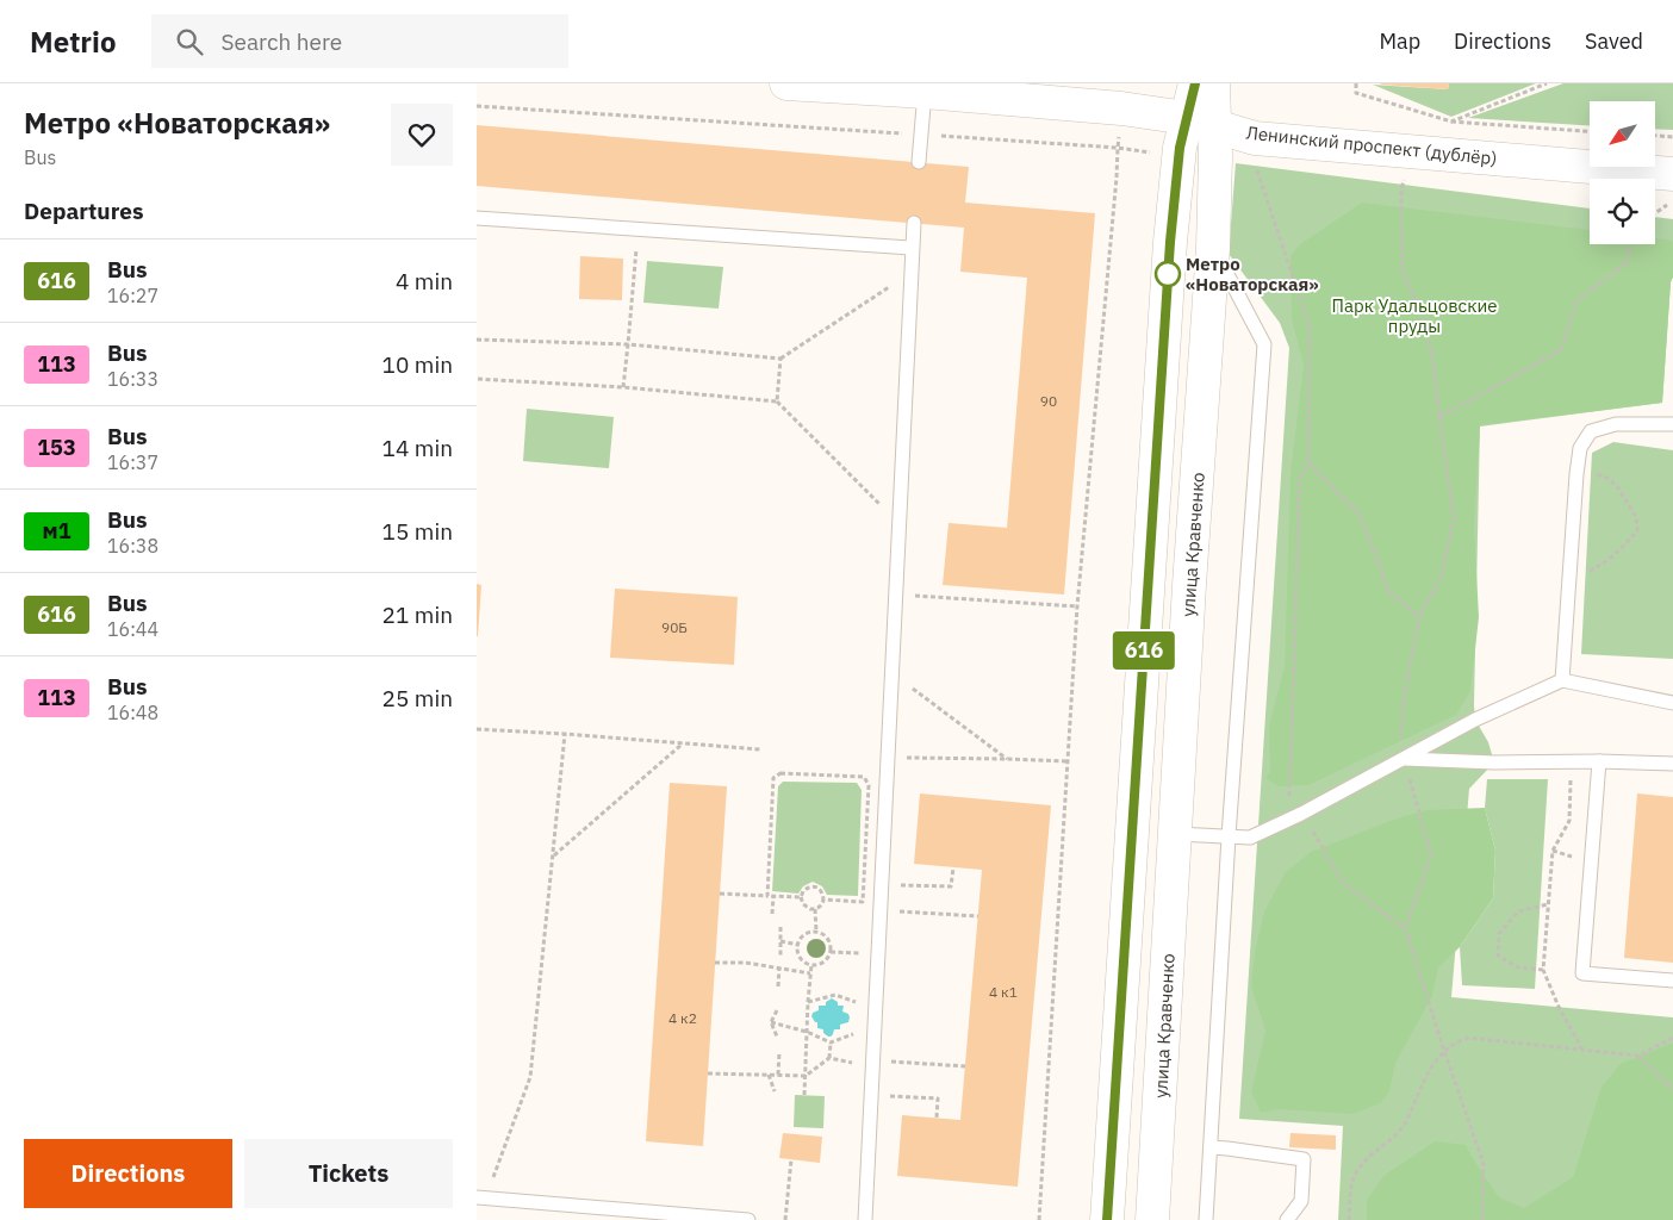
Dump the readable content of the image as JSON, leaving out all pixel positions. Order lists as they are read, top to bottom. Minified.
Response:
{"streets":{"street":["Ленинский проспект (дублёр)","улица Кравченко"]},"crossings":[["Ленинский проспект (дублёр)","улица Кравченко"]],"parks":["Парк Удальцовские пруды"],"places":["Метро «Новаторская»"],"lines":["bus line 616"],"house_numbers":["90","90Б","4 к1","4 к2"],"north":"bottom left","page":{"header":"Metrio","search":"Search here","nav":["Map","Directions","Saved"],"heading":[["Метро «Новаторская»","Bus"],"Departures"],"on_map":"616","list":[{"mark":"616","name":"Bus","note":"16:27","value":"4 min"},{"mark":"113","name":"Bus","note":"16:33","value":"10 min"},{"mark":"153","name":"Bus","note":"16:37","value":"14 min"},{"mark":"м1","name":"Bus","note":"16:38","value":"15 min"},{"mark":"616","name":"Bus","note":"16:44","value":"21 min"},{"mark":"113","name":"Bus","note":"16:48","value":"25 min"}],"buttons":["Directions","Tickets"]}}
